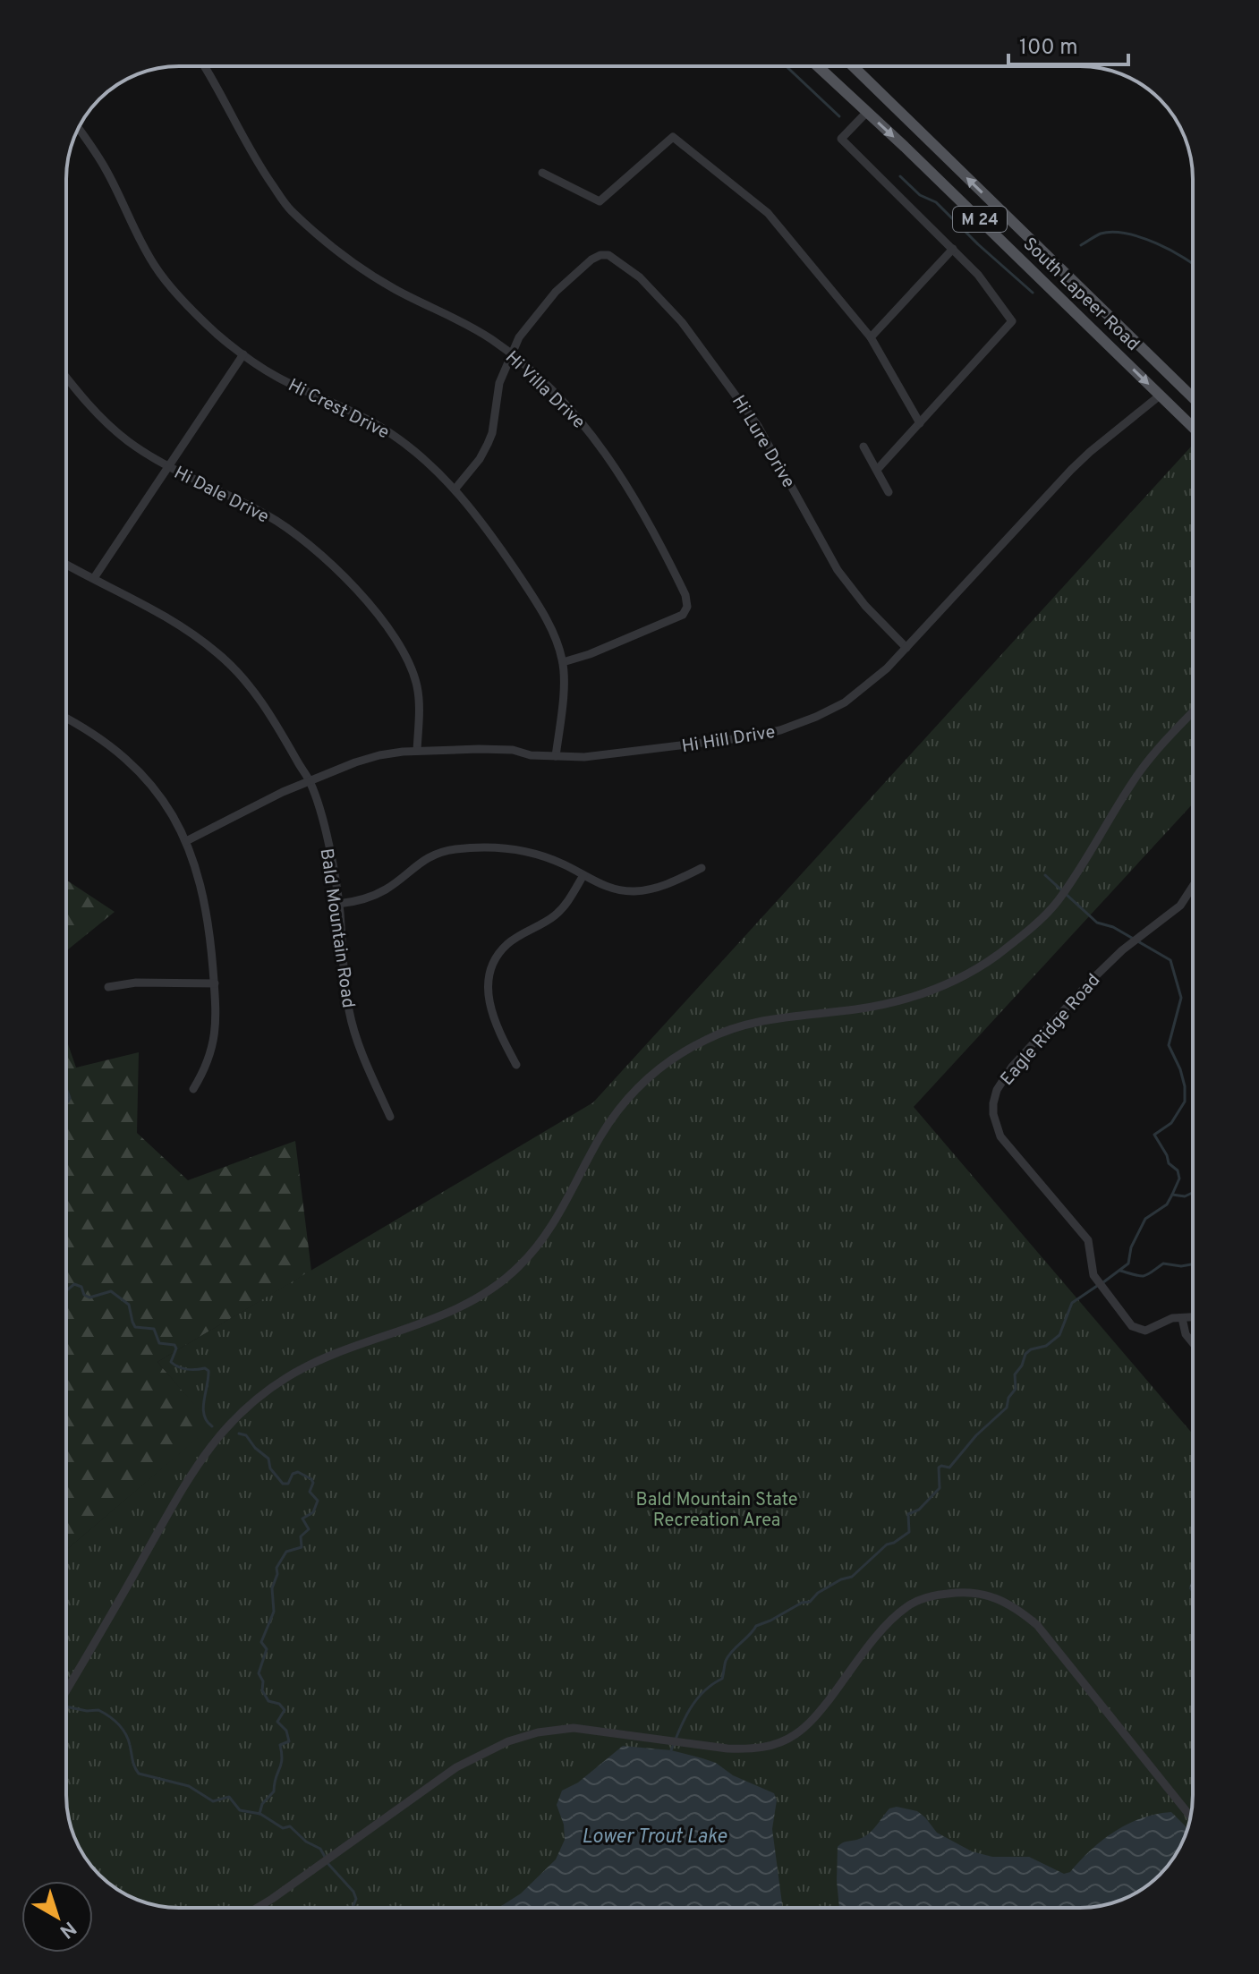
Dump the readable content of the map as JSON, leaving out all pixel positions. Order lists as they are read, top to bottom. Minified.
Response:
{"streets":{"main road":["M 24","South Lapeer Road"],"street":["Hi Villa Drive","Hi Crest Drive","Hi Lure Drive","Hi Dale Drive","Hi Hill Drive","Bald Mountain Road","Eagle Ridge Road"]},"crossings":[["South Lapeer Road","Hi Hill Drive"],["Hi Villa Drive","Hi Crest Drive"],["Hi Villa Drive","Hi Lure Drive"],["Hi Crest Drive","Hi Hill Drive"],["Hi Lure Drive","Hi Hill Drive"],["Hi Dale Drive","Hi Hill Drive"],["Hi Hill Drive","Bald Mountain Road"]],"water":["Lower Trout Lake"],"parks":["Bald Mountain State Recreation Area"],"scale_bar":"100 m","north":"bottom right"}
